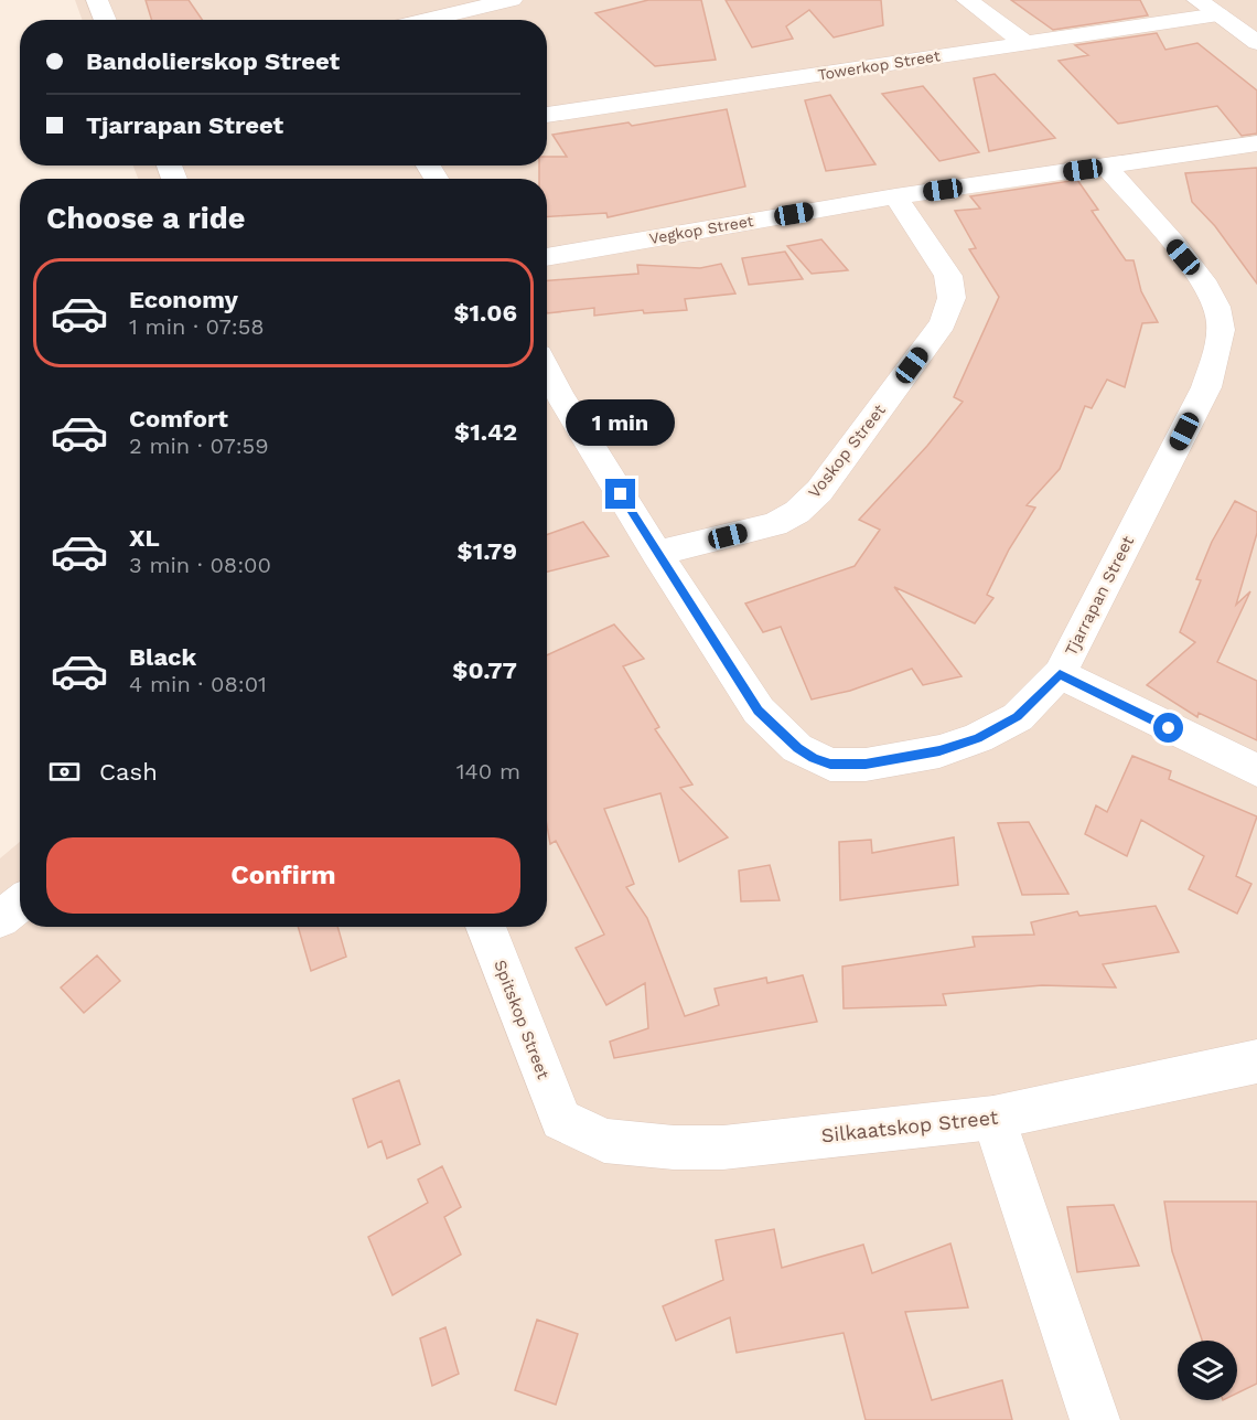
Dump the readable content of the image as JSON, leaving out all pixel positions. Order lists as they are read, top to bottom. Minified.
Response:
{"streets":{"street":["Towerkop Street","Vegkop Street","Voskop Street","Tjarrapan Street","Spitskop Street","Silkaatskop Street"]},"crossings":[["Vegkop Street","Voskop Street"],["Vegkop Street","Tjarrapan Street"],["Voskop Street","Tjarrapan Street"],["Spitskop Street","Silkaatskop Street"]],"page":{"banner":["Bandolierskop Street","Tjarrapan Street"],"heading":"Choose a ride","list":[{"name":"Economy","note":"1 min · 07:58","value":"$1.06"},{"name":"Comfort","note":"2 min · 07:59","value":"$1.42"},{"name":"XL","note":"3 min · 08:00","value":"$1.79"},{"name":"Black","note":"4 min · 08:01","value":"$0.77"}],"bubble":"1 min","pay":["Cash","140 m"],"buttons":"Confirm"}}
